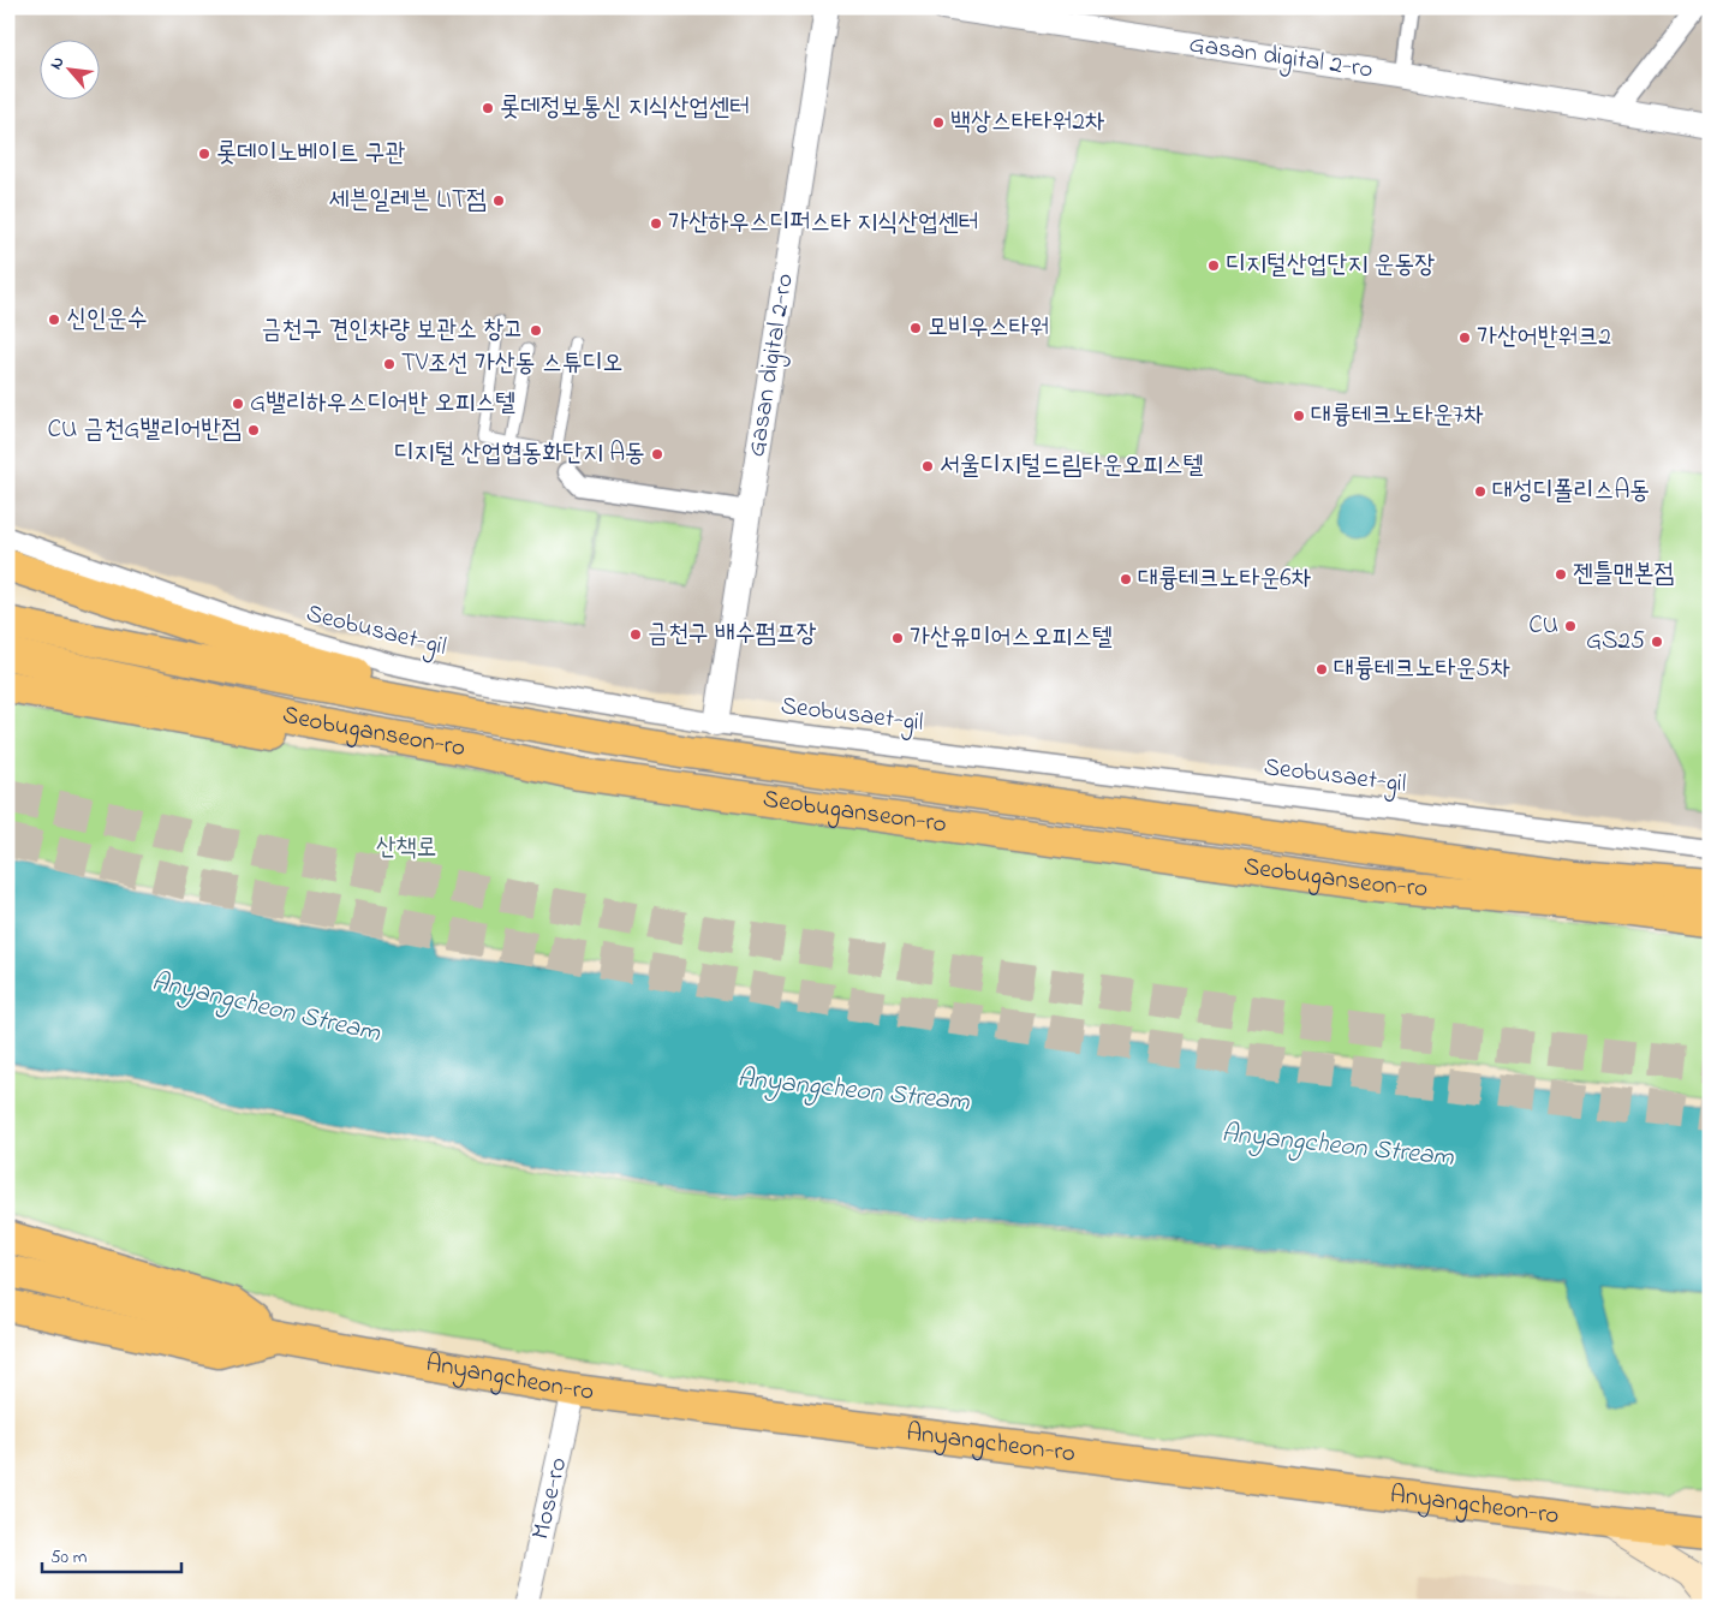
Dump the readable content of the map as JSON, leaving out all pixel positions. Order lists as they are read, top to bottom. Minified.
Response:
{"streets":{"main road":["Seobuganseon-ro","Anyangcheon-ro"],"street":["Gasan digital 2-ro","Seobusaet-gil","Mose-ro"]},"crossings":[["Gasan digital 2-ro","Seobusaet-gil"],["Anyangcheon-ro","Mose-ro"]],"water":["Anyangcheon Stream"],"parks":["산책로"],"places":["롯데정보통신 지식산업센터","백상스타타워2차","롯데이노베이트 구관","세븐일레븐 LIT점","가산하우스디퍼스타 지식산업센터","디지털산업단지 운동장","신인운수","모비우스타워","금천구 견인차량 보관소 창고","가산어반워크2","TV조선 가산동 스튜디오","G밸리하우스디어반 오피스텔","대륭테크노타운7차","CU 금천G밸리어반점","디지털 산업협동화단지 A동","서울디지털드림타운오피스텔","대성디폴리스A동","젠틀맨본점","대륭테크노타운6차","CU","금천구 배수펌프장","가산유미어스오피스텔","GS25","대륭테크노타운5차"],"scale_bar":"50 m","north":"top left"}
